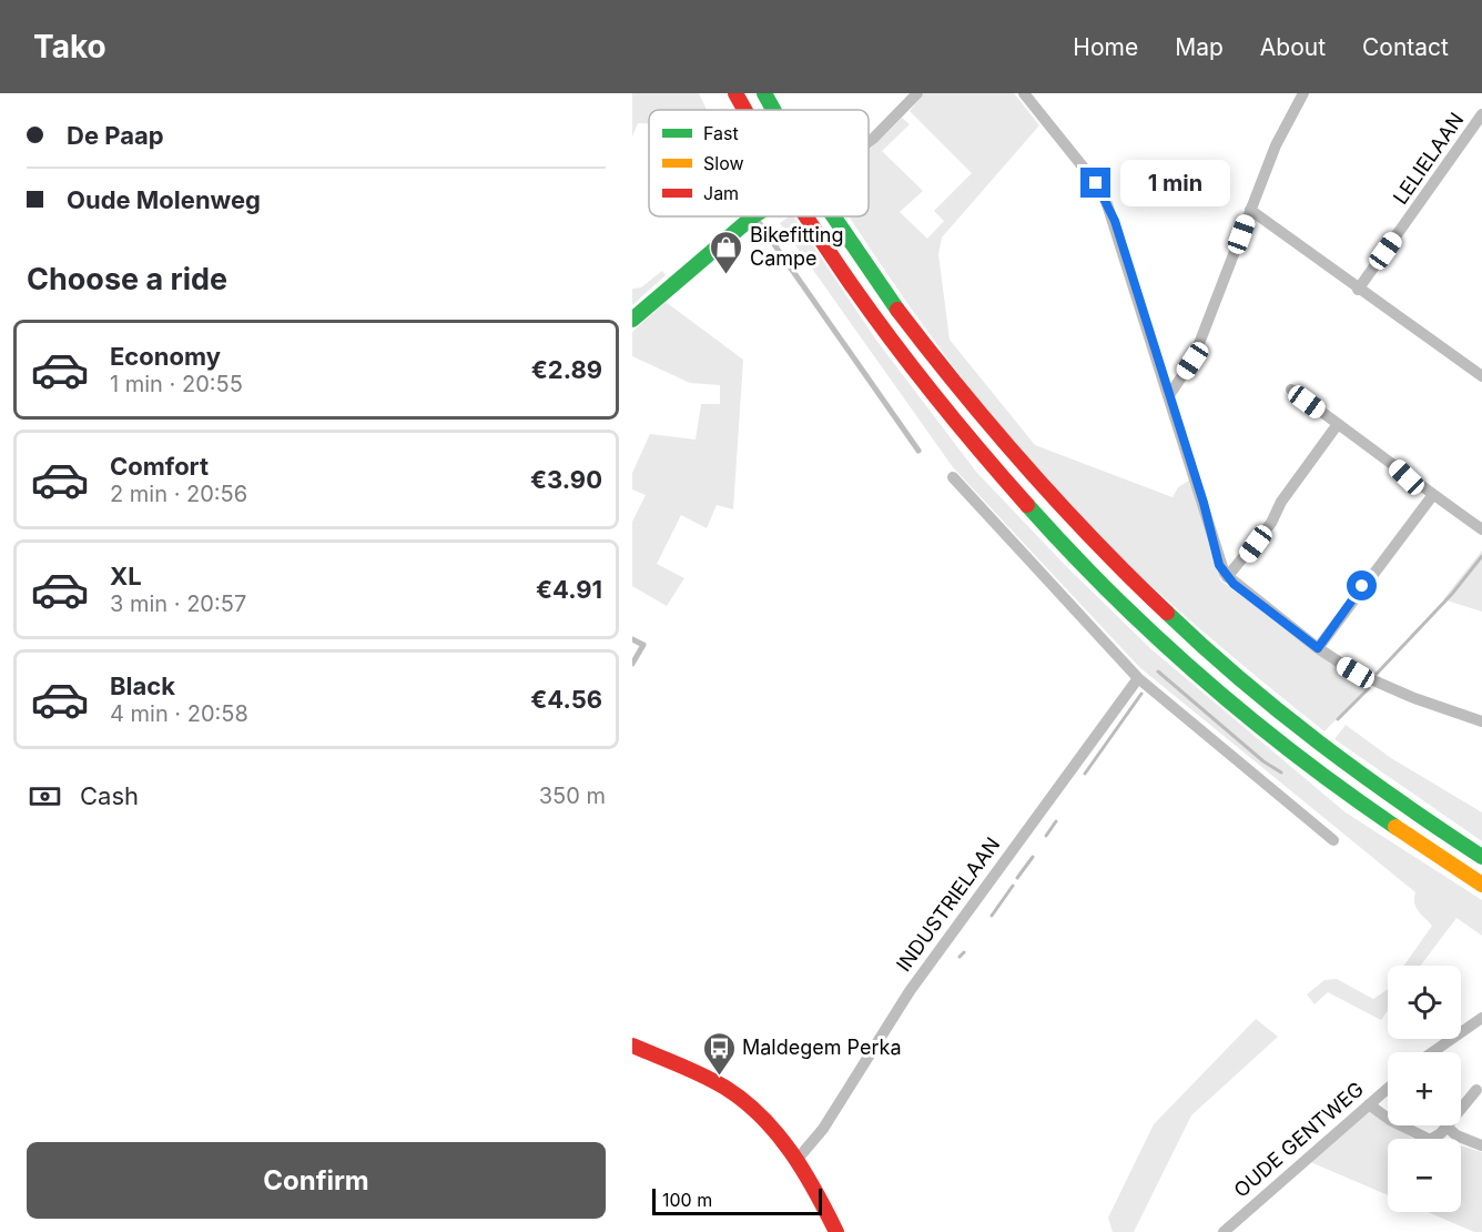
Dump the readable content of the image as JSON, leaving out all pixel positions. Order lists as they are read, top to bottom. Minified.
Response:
{"streets":{"street":["LELIELAAN","INDUSTRIELAAN","OUDE GENTWEG"]},"places":{"shop":["Bikefitting Campe"],"bus stop":["Maldegem Perka"]},"legend":["Fast","Slow","Jam"],"scale_bar":"100 m","page":{"header":"Tako","nav":["Home","Map","About","Contact"],"banner":["De Paap","Oude Molenweg"],"bubble":"1 min","heading":"Choose a ride","list":[{"name":"Economy","note":"1 min · 20:55","value":"€2.89"},{"name":"Comfort","note":"2 min · 20:56","value":"€3.90"},{"name":"XL","note":"3 min · 20:57","value":"€4.91"},{"name":"Black","note":"4 min · 20:58","value":"€4.56"}],"pay":["Cash","350 m"],"map_buttons":["+","−"],"buttons":"Confirm","scale":"100 m"}}
